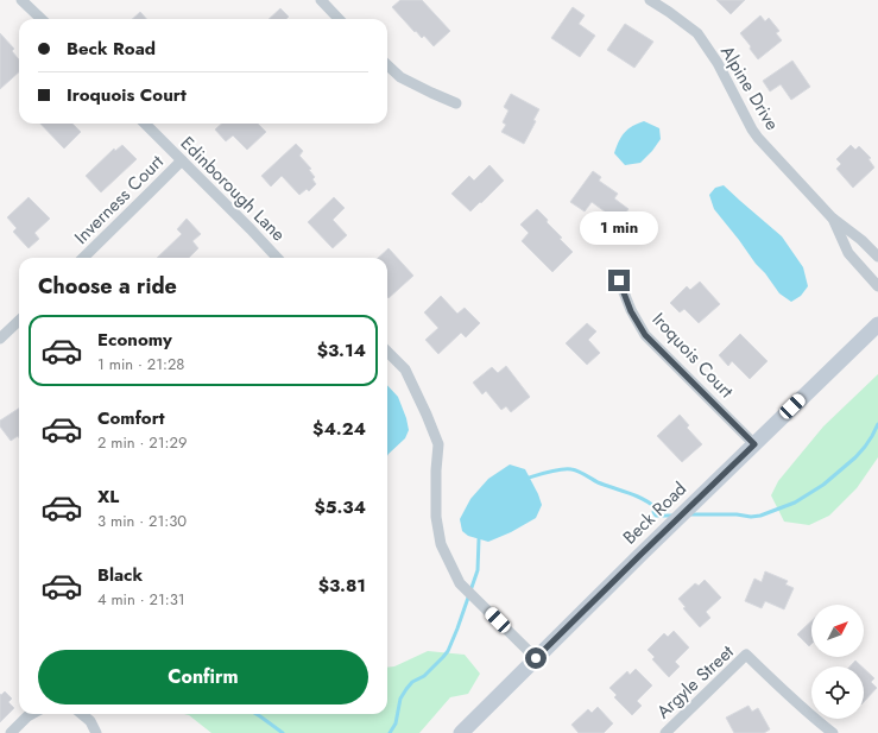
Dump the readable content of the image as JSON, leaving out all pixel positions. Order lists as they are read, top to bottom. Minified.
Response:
{"streets":{"main road":["Beck Road"],"street":["Alpine Drive","Edinborough Lane","Inverness Court","Iroquois Court","Argyle Street"]},"crossings":[["Edinborough Lane","Inverness Court"],["Iroquois Court","Beck Road"]],"north":"top right","page":{"banner":["Beck Road","Iroquois Court"],"bubble":"1 min","heading":"Choose a ride","list":[{"name":"Economy","note":"1 min · 21:28","value":"$3.14"},{"name":"Comfort","note":"2 min · 21:29","value":"$4.24"},{"name":"XL","note":"3 min · 21:30","value":"$5.34"},{"name":"Black","note":"4 min · 21:31","value":"$3.81"}],"buttons":"Confirm"}}
